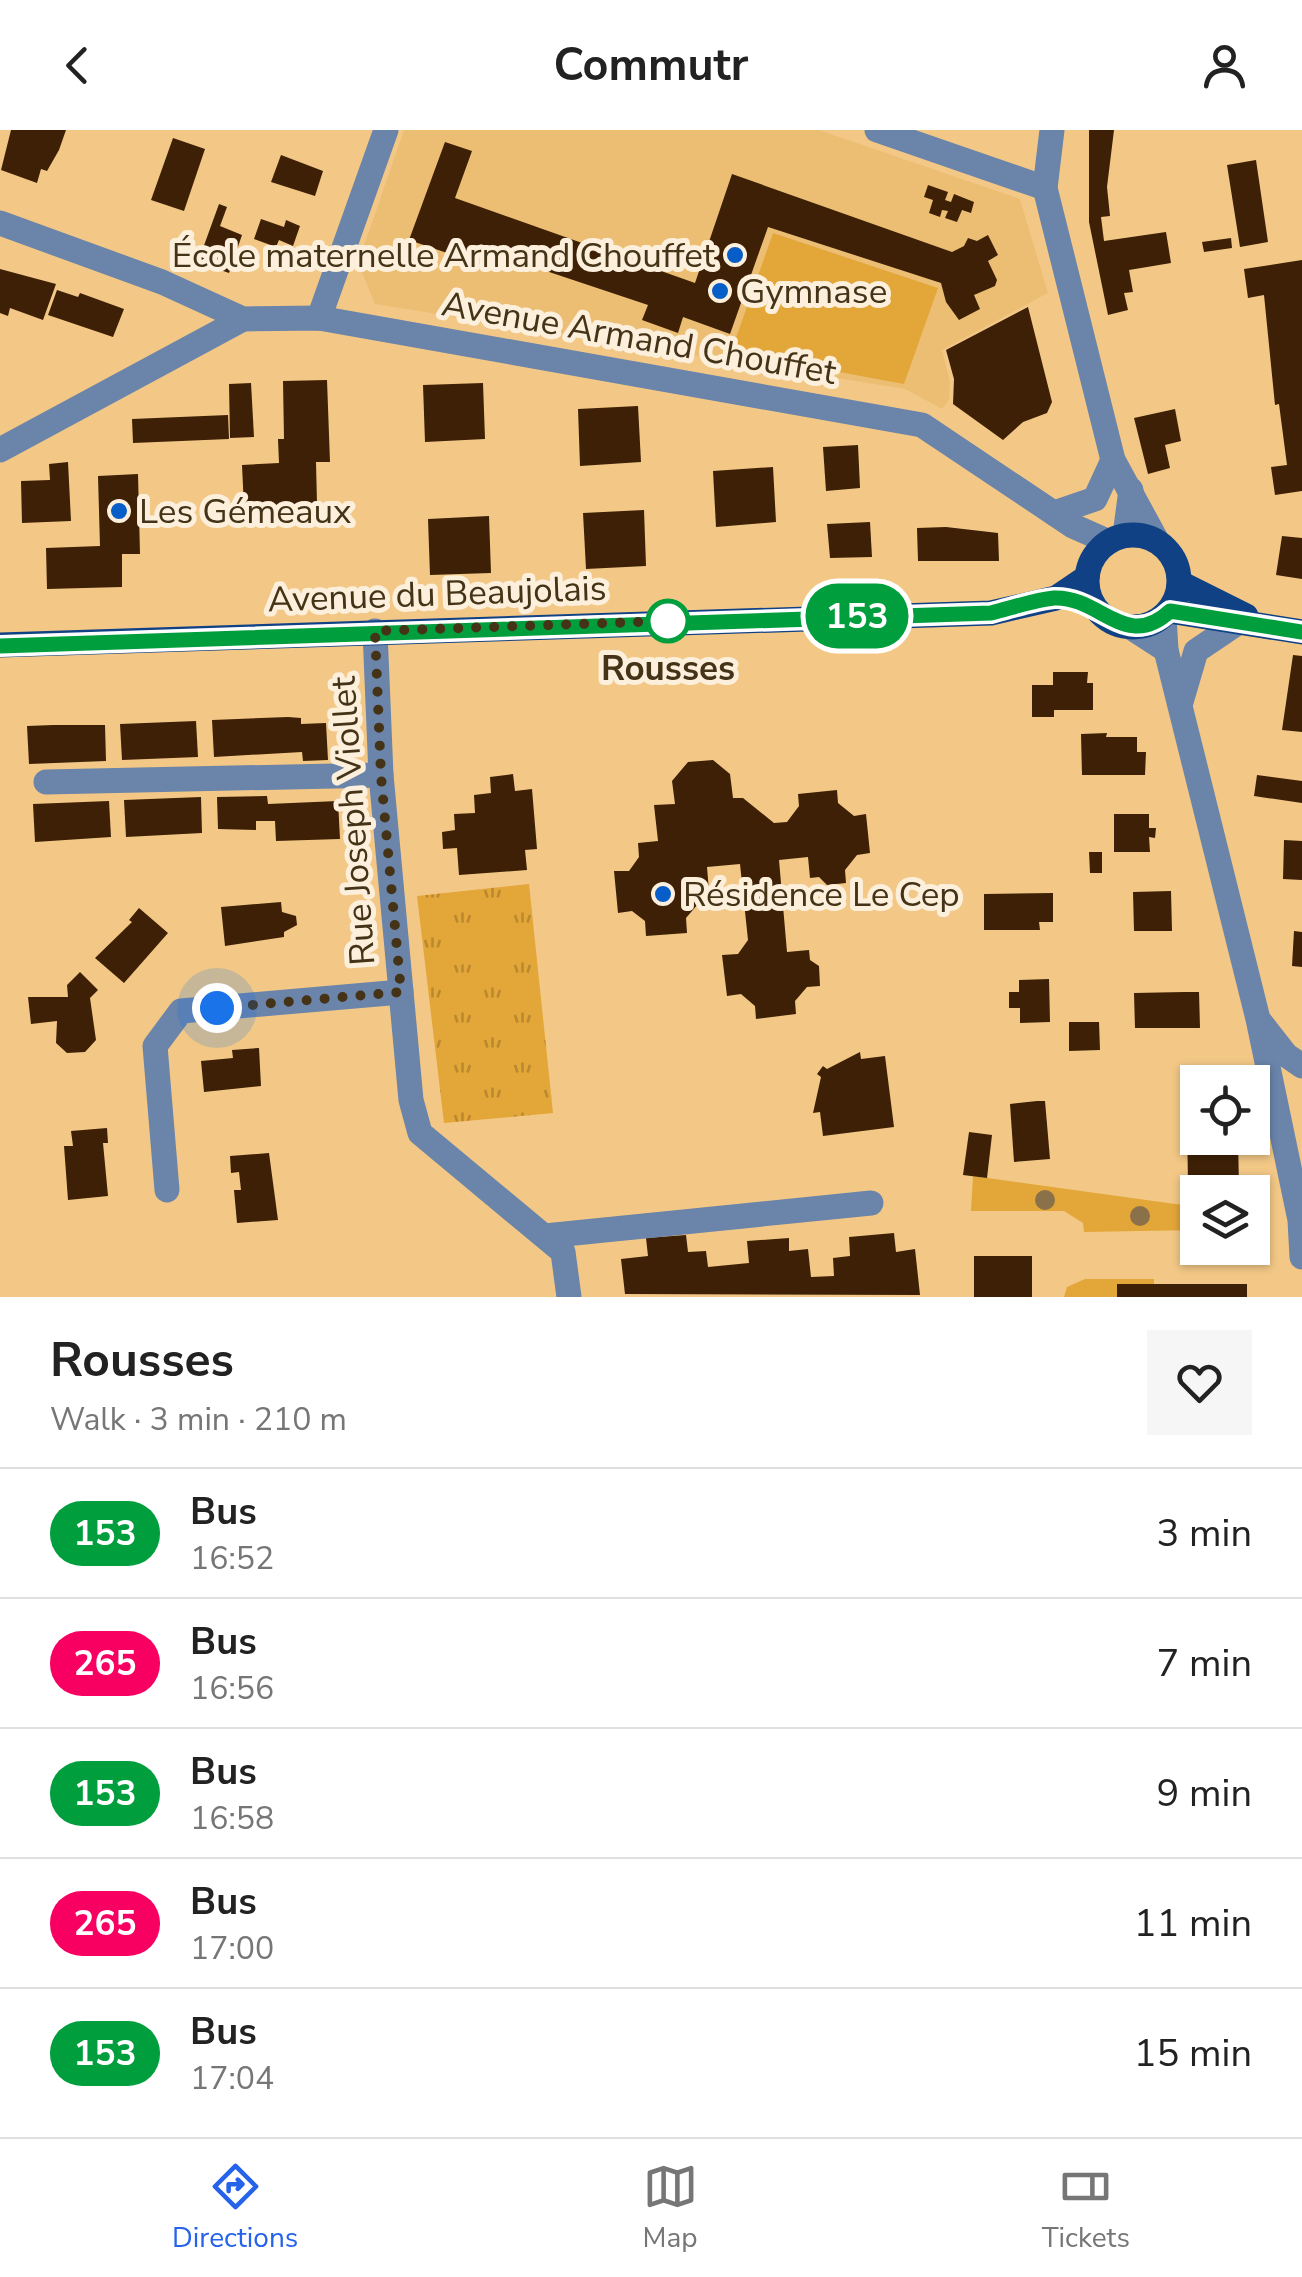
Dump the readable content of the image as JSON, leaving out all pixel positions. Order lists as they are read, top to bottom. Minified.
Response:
{"streets":{"main road":["Avenue du Beaujolais"],"street":["Avenue Armand Chouffet","Rue Joseph Viollet"]},"crossings":[["Avenue Armand Chouffet","Avenue du Beaujolais"],["Avenue du Beaujolais","Rue Joseph Viollet"]],"places":["École maternelle Armand Chouffet","Gymnase","Les Gémeaux","Rousses","Résidence Le Cep"],"lines":["bus line 153"],"page":{"header":"Commutr","on_map":"153","heading":["Rousses","Walk · 3 min · 210 m"],"list":[{"mark":"153","name":"Bus","note":"16:52","value":"3 min"},{"mark":"265","name":"Bus","note":"16:56","value":"7 min"},{"mark":"153","name":"Bus","note":"16:58","value":"9 min"},{"mark":"265","name":"Bus","note":"17:00","value":"11 min"},{"mark":"153","name":"Bus","note":"17:04","value":"15 min"}],"tabs":["Directions","Map","Tickets"]}}
